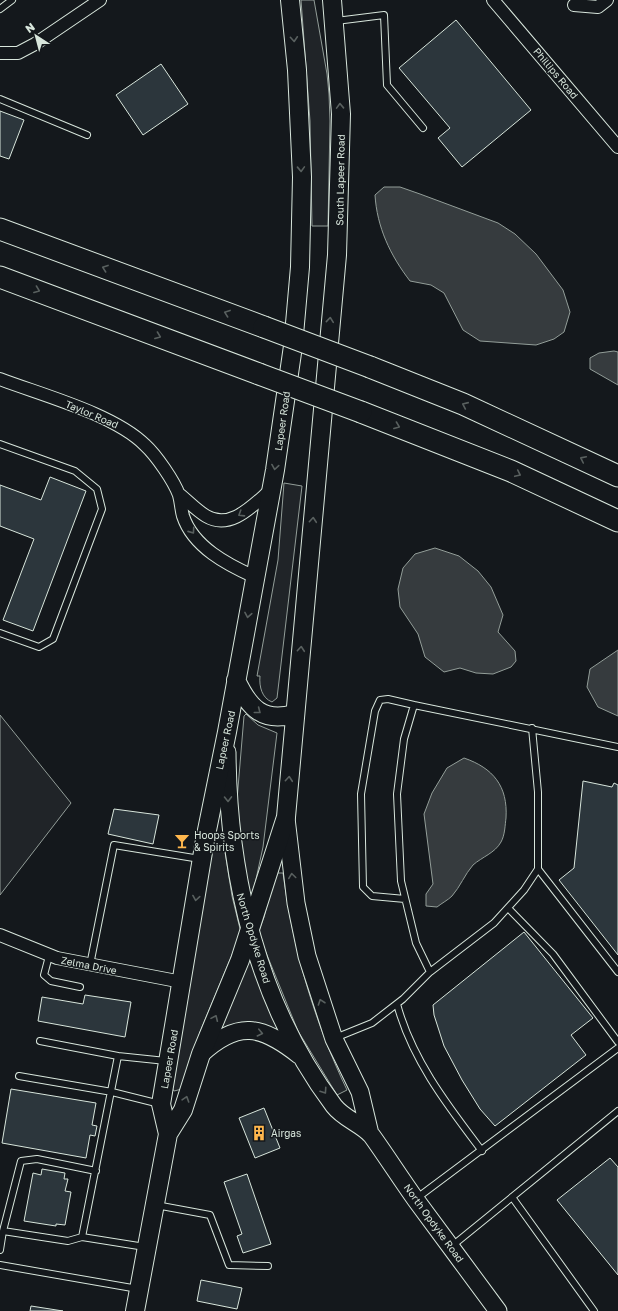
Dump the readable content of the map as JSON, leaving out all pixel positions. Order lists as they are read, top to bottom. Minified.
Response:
{"streets":{"main road":["South Lapeer Road","Lapeer Road","North Opdyke Road"],"street":["Phillips Road","Taylor Road","Zelma Drive"]},"crossings":[["South Lapeer Road","Lapeer Road"],["Taylor Road","Lapeer Road"],["Lapeer Road","North Opdyke Road"],["Lapeer Road","Zelma Drive"]],"one_way":["South Lapeer Road"],"places":{"bar":["Hoops Sports & Spirits"],"building":["Airgas"]},"north":"top left"}
